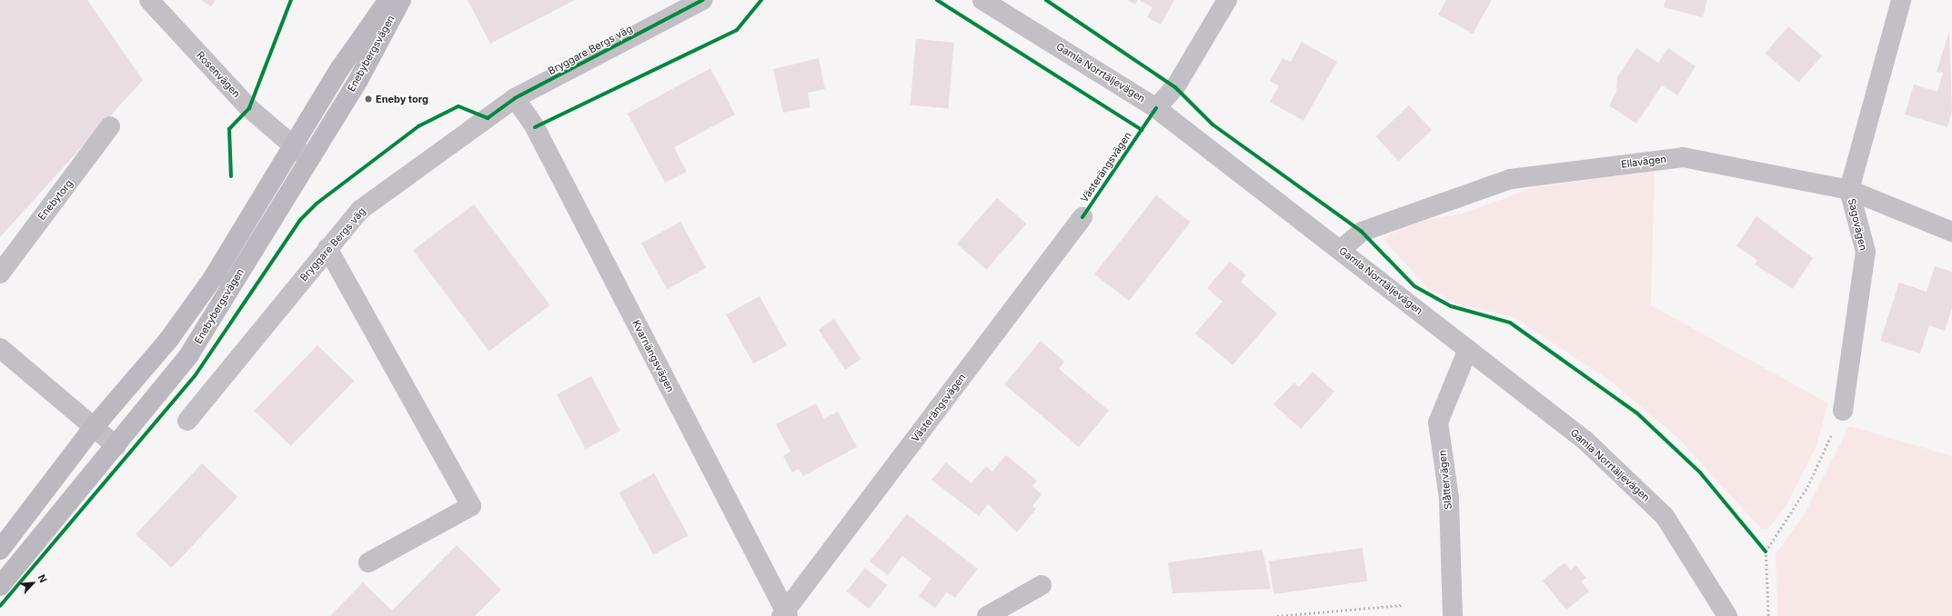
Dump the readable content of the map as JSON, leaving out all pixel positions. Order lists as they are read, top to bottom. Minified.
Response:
{"streets":{"main road":["Enebybergsvägen"],"street":["Bryggare Bergs väg","Gamla Norrtäljevägen","Rosenvägen","Ellavägen","Västerängsvägen","Enebytorg","Sagovägen","Kvarnängsvägen","Slåttervägen"]},"crossings":[["Bryggare Bergs väg","Kvarnängsvägen"],["Enebybergsvägen","Rosenvägen"],["Gamla Norrtäljevägen","Ellavägen"],["Gamla Norrtäljevägen","Slåttervägen"],["Ellavägen","Sagovägen"],["Västerängsvägen","Kvarnängsvägen"]],"places":["Eneby torg"],"north":"top right"}
